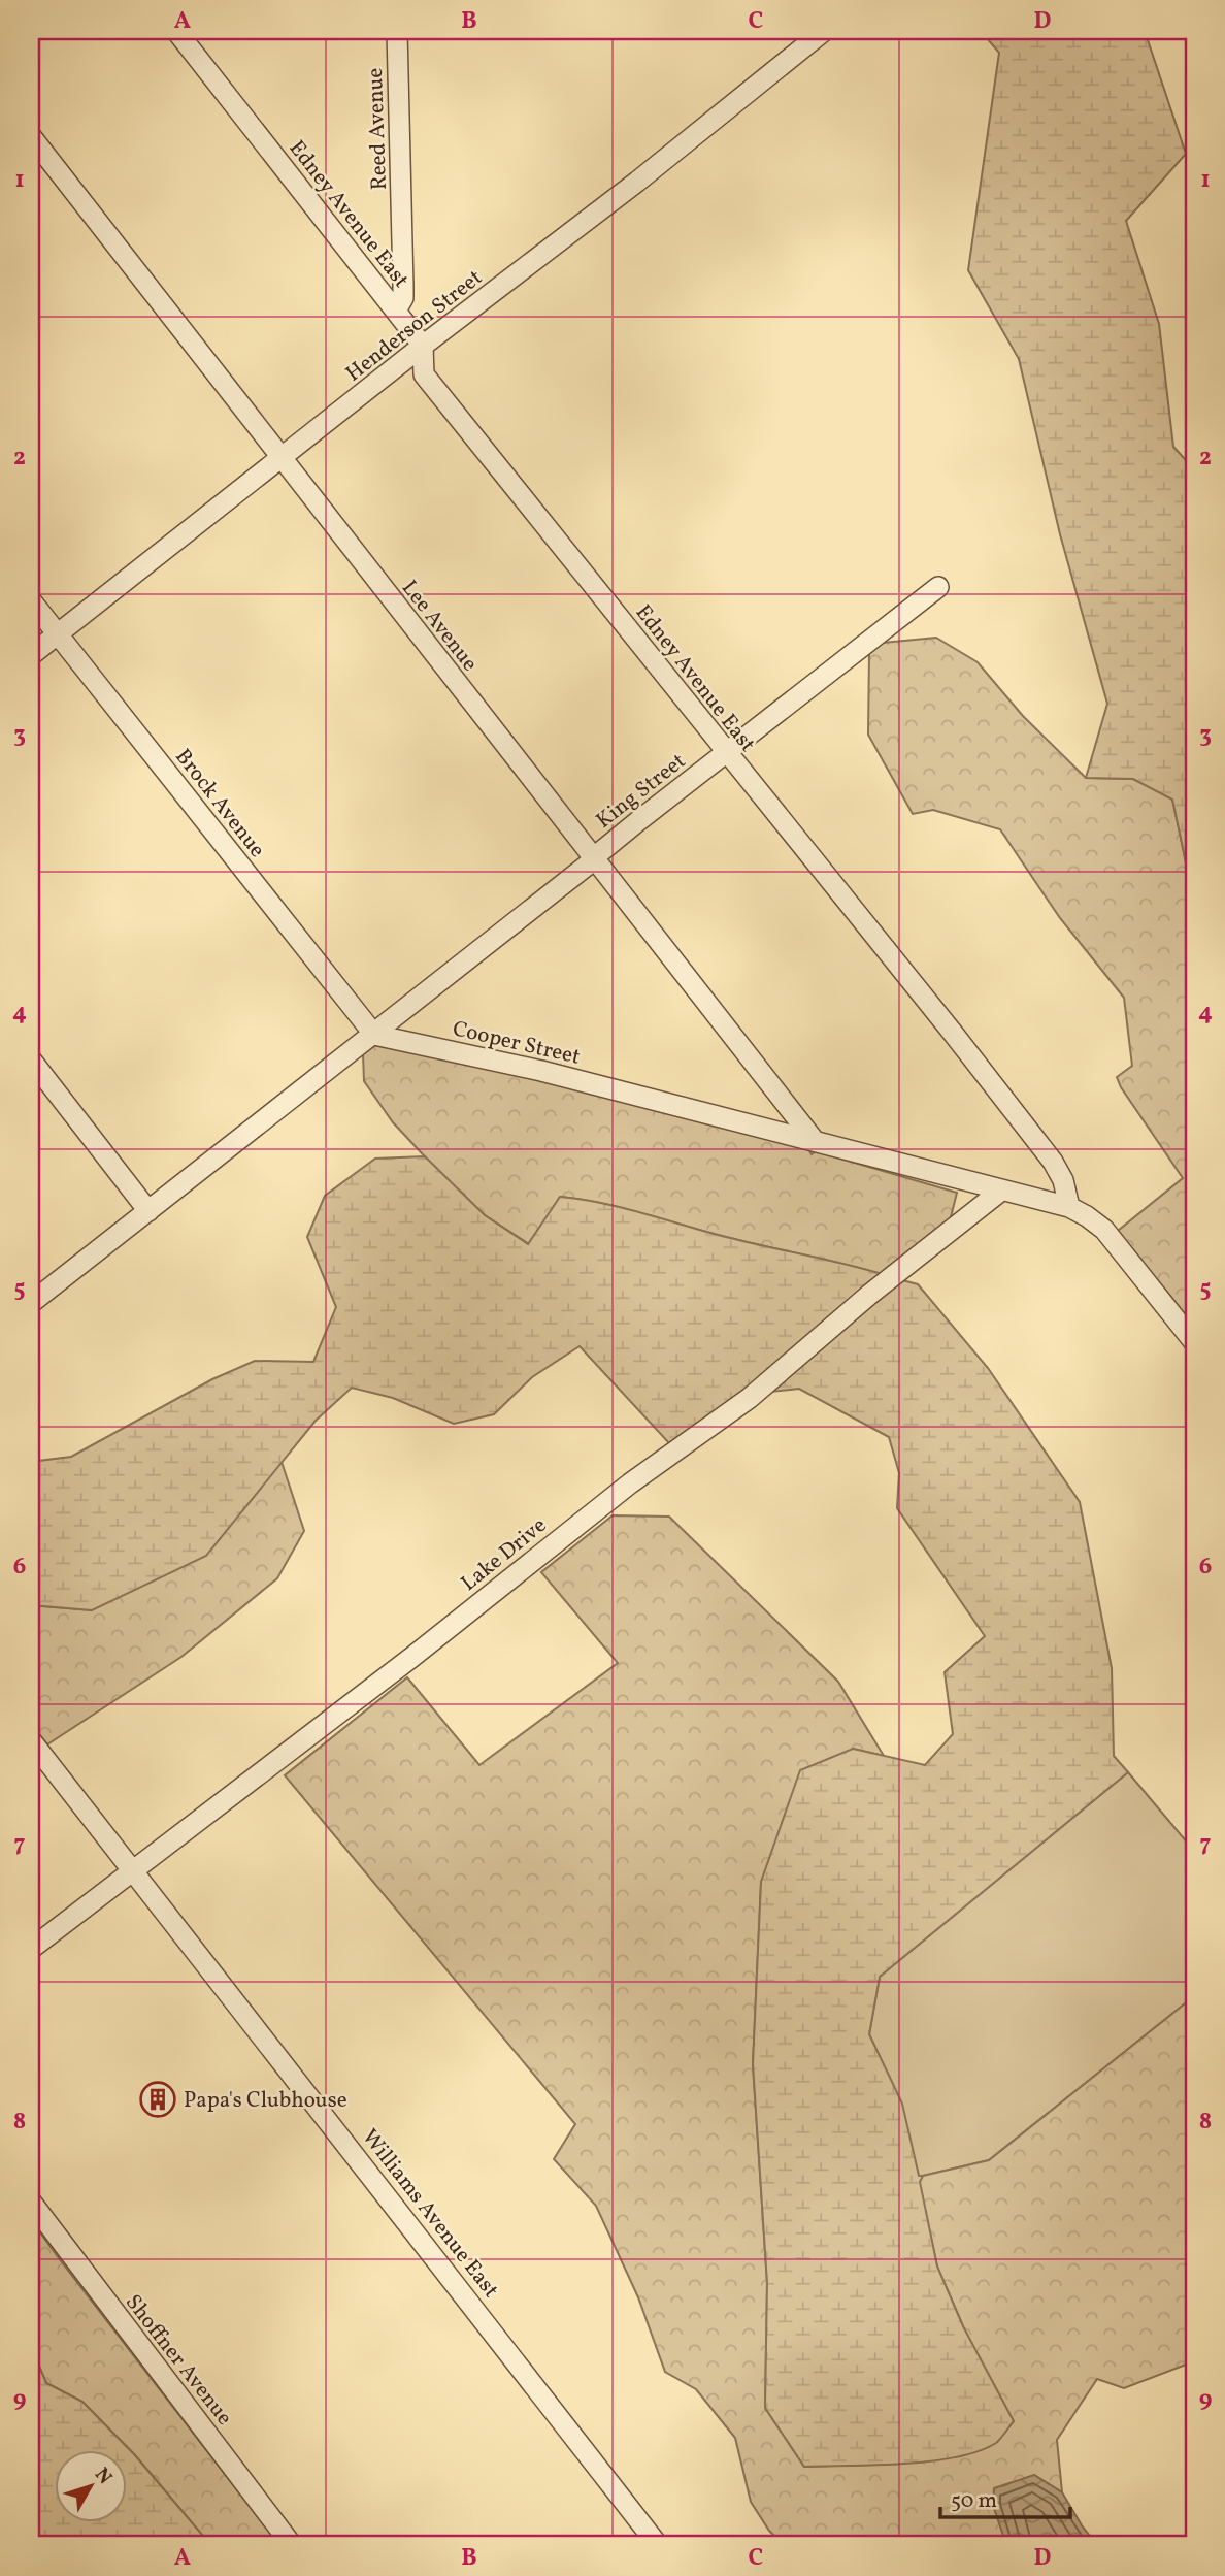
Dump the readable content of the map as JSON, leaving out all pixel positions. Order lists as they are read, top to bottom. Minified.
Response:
{"streets":{"street":["Reed Avenue","Edney Avenue East","Henderson Street","Lee Avenue","King Street","Brock Avenue","Cooper Street","Lake Drive","Williams Avenue East","Shoffner Avenue"]},"crossings":[["Reed Avenue","Edney Avenue East"],["Edney Avenue East","Henderson Street"],["Edney Avenue East","King Street"],["Edney Avenue East","Cooper Street"],["Henderson Street","Lee Avenue"],["Henderson Street","Brock Avenue"],["Lee Avenue","King Street"],["Lee Avenue","Cooper Street"],["King Street","Brock Avenue"],["King Street","Cooper Street"],["Brock Avenue","Cooper Street"],["Cooper Street","Lake Drive"],["Lake Drive","Williams Avenue East"]],"places":{"building":["Papa's Clubhouse"]},"scale_bar":"50 m","north":"top right","grid":{"columns":["A","B","C","D"],"rows":["1","2","3","4","5","6","7","8","9"]}}
